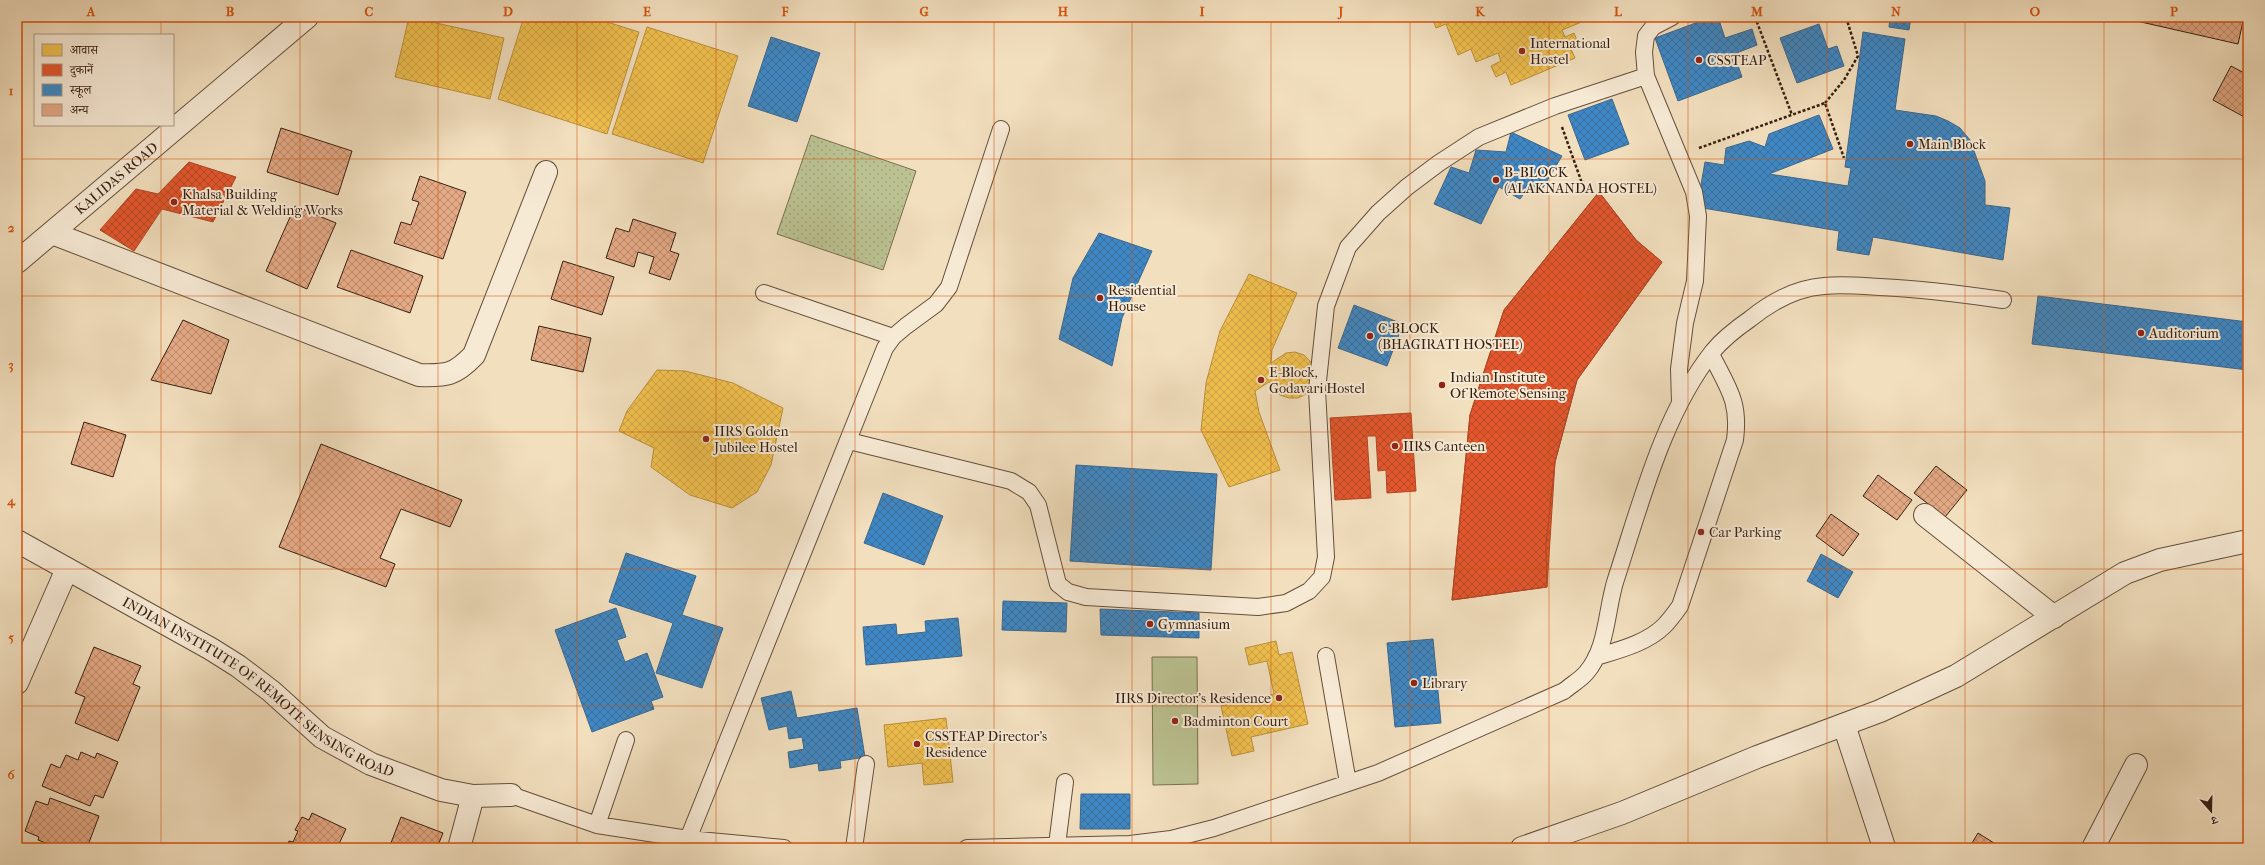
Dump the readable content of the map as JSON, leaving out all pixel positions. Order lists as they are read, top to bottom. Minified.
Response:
{"streets":{"street":["KALIDAS ROAD","INDIAN INSTITUTE OF REMOTE SENSING ROAD"]},"places":["International Hostel","CSSTEAP","Main Block","B- BLOCK (ALAKNANDA HOSTEL)","Khalsa Building Material & Welding Works","Residential House","Auditorium","C-BLOCK (BHAGIRATI HOSTEL)","E-Block, Godavari Hostel","Indian Institute Of Remote Sensing","IIRS Golden Jubilee Hostel","IIRS Canteen","Car Parking","Gymnasium","Library","IIRS Director's Residence","Badminton Court","CSSTEAP Director's Residence"],"legend":["आवास","दुकानें","स्कूल","अन्य"],"north":"bottom","grid":{"columns":["A","B","C","D","E","F","G","H","I","J","K","L","M","N","O","P"],"rows":["1","2","3","4","5","6"]}}
